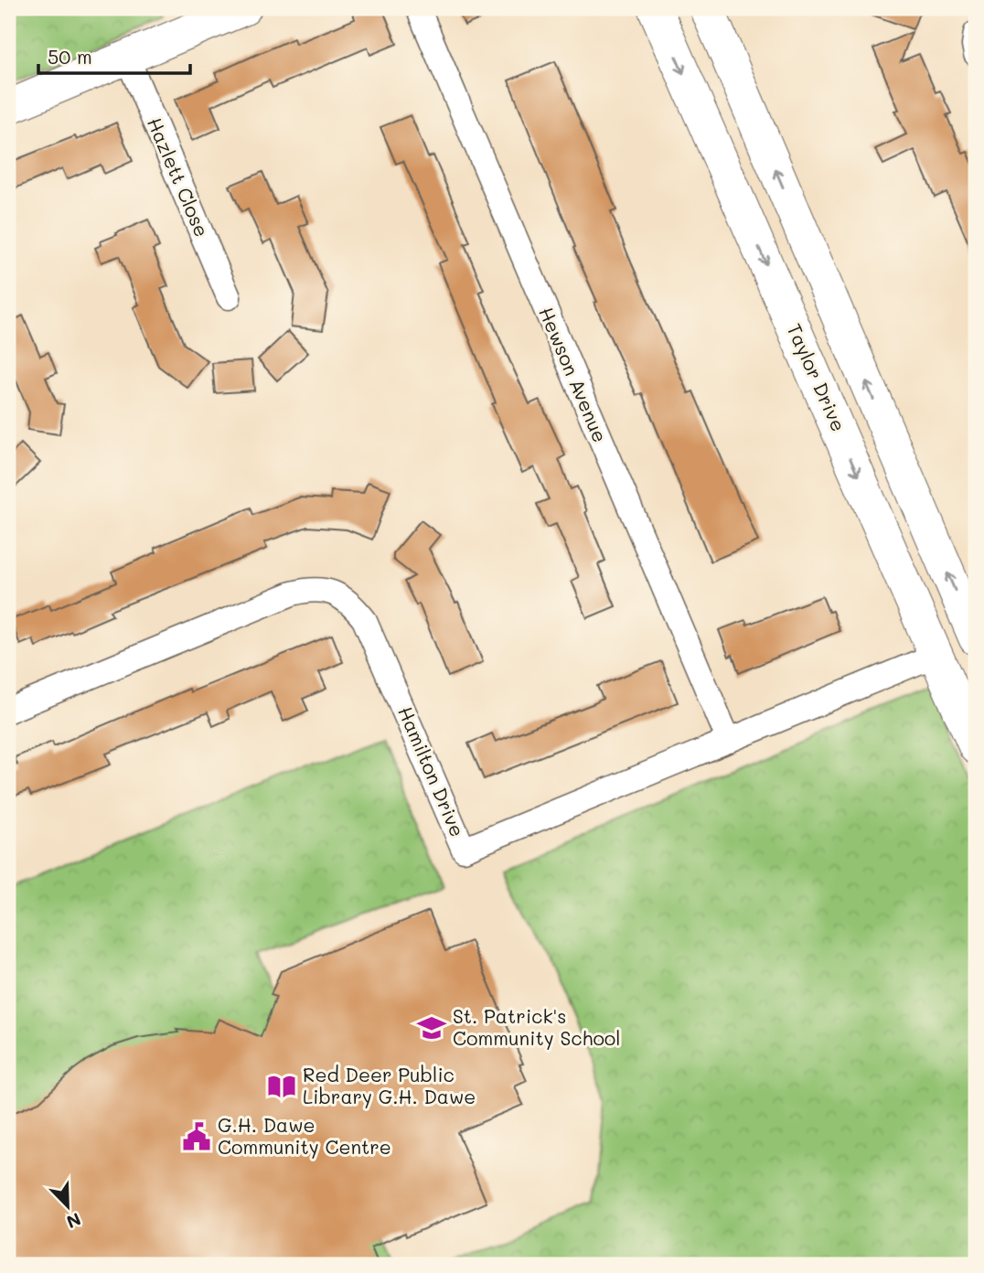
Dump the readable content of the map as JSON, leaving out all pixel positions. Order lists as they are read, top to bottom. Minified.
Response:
{"streets":{"main road":["Taylor Drive"],"street":["Hazlett Close","Hewson Avenue","Hamilton Drive"]},"crossings":[["Hewson Avenue","Hamilton Drive"],["Taylor Drive","Hamilton Drive"]],"places":{"school or university":["St. Patrick's Community School"],"library":["Red Deer Public Library G.H. Dawe"],"public building":["G.H. Dawe Community Centre"]},"scale_bar":"50 m","north":"bottom right"}
